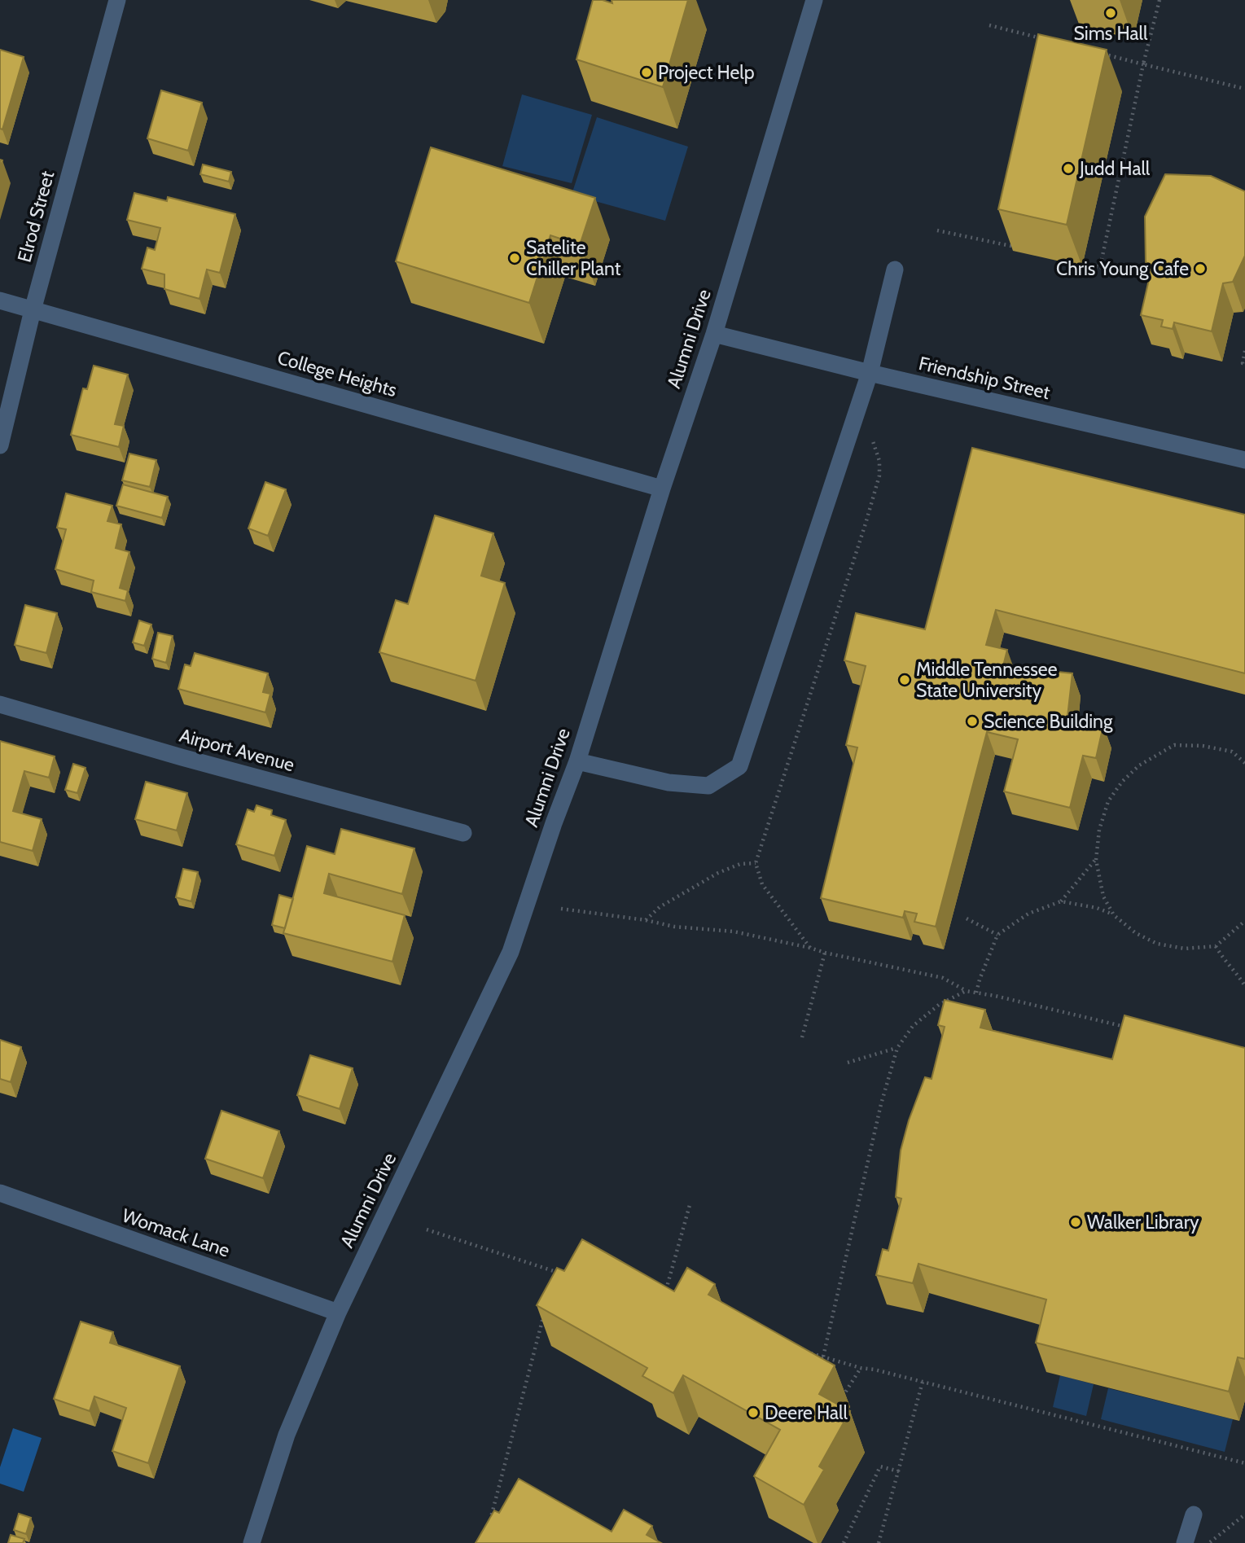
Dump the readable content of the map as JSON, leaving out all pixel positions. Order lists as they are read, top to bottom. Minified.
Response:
{"streets":{"street":["Elrod Street","Alumni Drive","College Heights","Friendship Street","Airport Avenue","Womack Lane"]},"crossings":[["Elrod Street","College Heights"],["Alumni Drive","College Heights"],["Alumni Drive","Friendship Street"],["Alumni Drive","Womack Lane"]],"places":["Sims Hall","Project Help","Judd Hall","Satelite Chiller Plant","Chris Young Cafe","Middle Tennessee State University","Science Building","Walker Library","Deere Hall"]}
